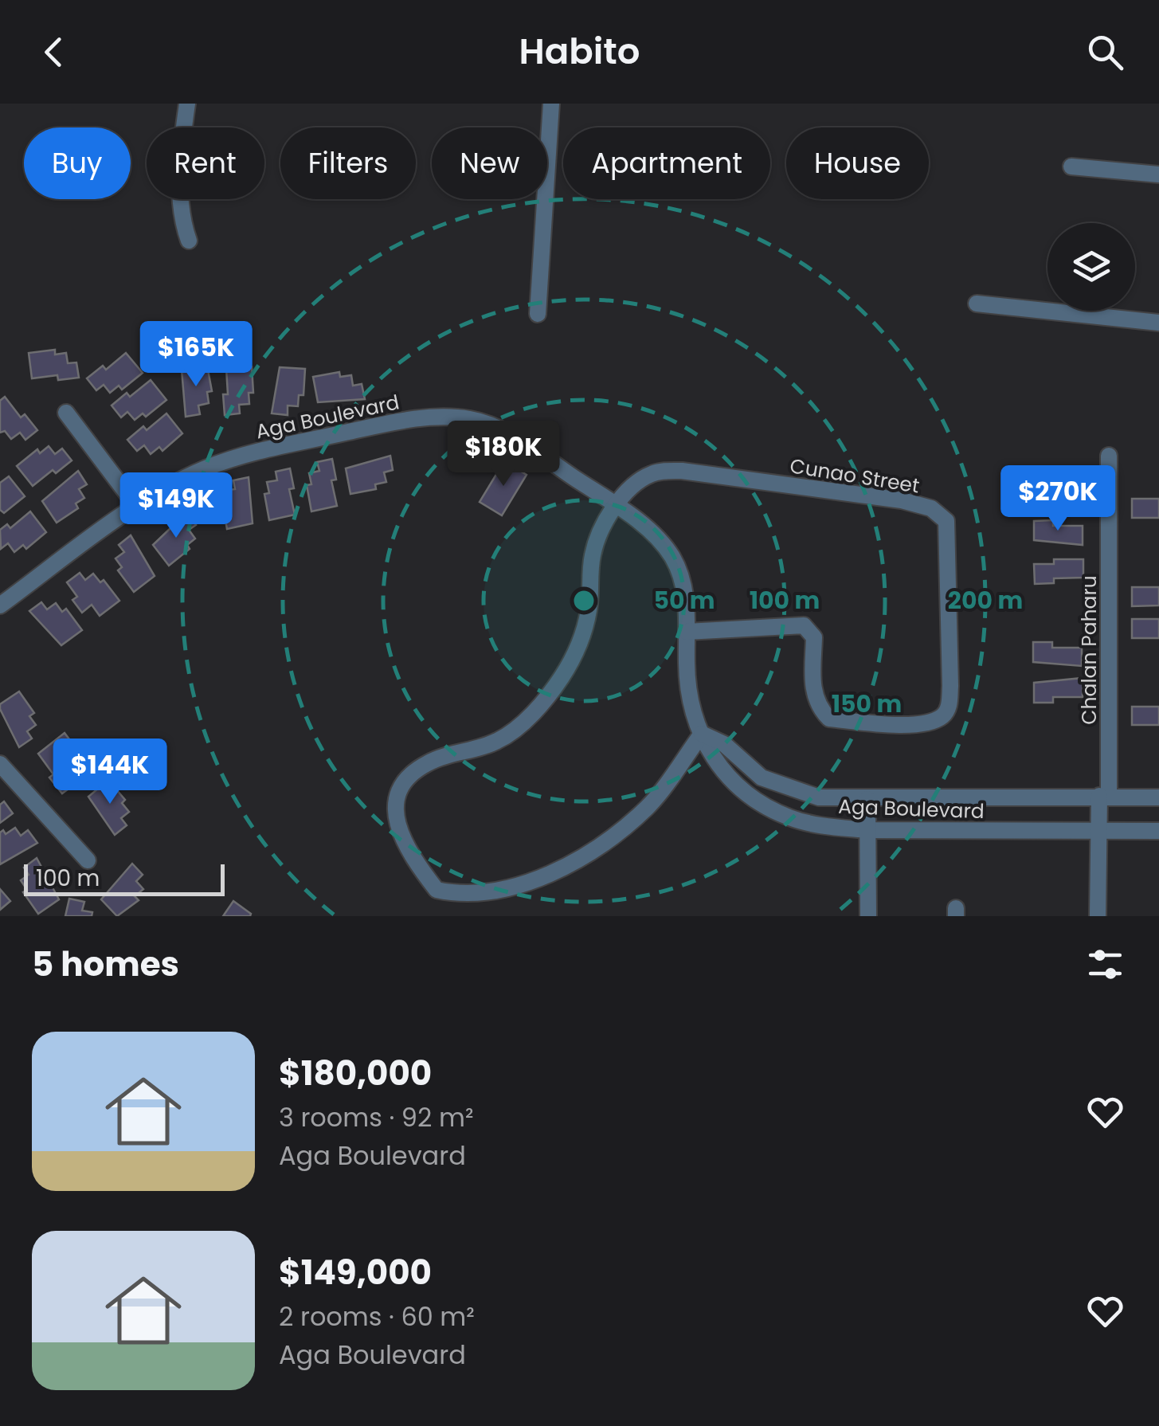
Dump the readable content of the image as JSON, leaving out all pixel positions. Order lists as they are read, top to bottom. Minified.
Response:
{"streets":{"street":["Aga Boulevard","Cunao Street","Chalan Paharu"]},"crossings":[["Aga Boulevard","Cunao Street"],["Aga Boulevard","Chalan Paharu"]],"scale_bar":"100 m","page":{"header":"Habito","chip":["Buy","Rent","Filters","New","Apartment","House"],"price":["$165K","$180K","$270K","$149K","$144K"],"scale":"100 m","heading":"5 homes","list":[{"name":"$180,000","note":"3 rooms · 92 m² · Aga Boulevard"},{"name":"$149,000","note":"2 rooms · 60 m² · Aga Boulevard"}]},"rings":["50 m","100 m","200 m","150 m"]}
